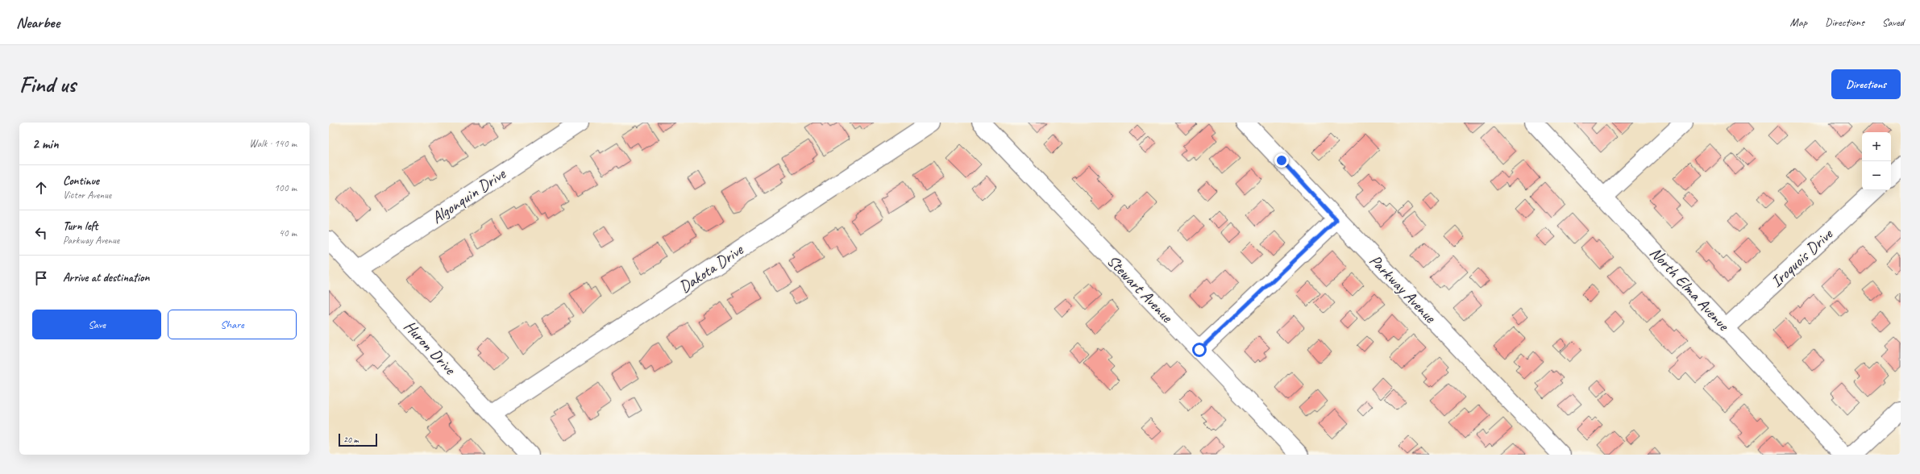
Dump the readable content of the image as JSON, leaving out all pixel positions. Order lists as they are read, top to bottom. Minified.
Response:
{"streets":{"street":["Algonquin Drive","Iroquois Drive","Dakota Drive","Stewart Avenue","Parkway Avenue","North Elma Avenue","Huron Drive"]},"crossings":[["Algonquin Drive","Huron Drive"],["Iroquois Drive","North Elma Avenue"],["Dakota Drive","Huron Drive"]],"scale_bar":"20 m","page":{"header":"Nearbee","nav":["Map","Directions","Saved"],"buttons":["Directions",["Save","Share"]],"title":"Find us","heading":["2 min","Walk · 140 m"],"map_buttons":["+","−"],"list":[["Continue","Victor Avenue","100 m"],["Turn left","Parkway Avenue","40 m"],"Arrive at destination"],"scale":"20 m"}}
